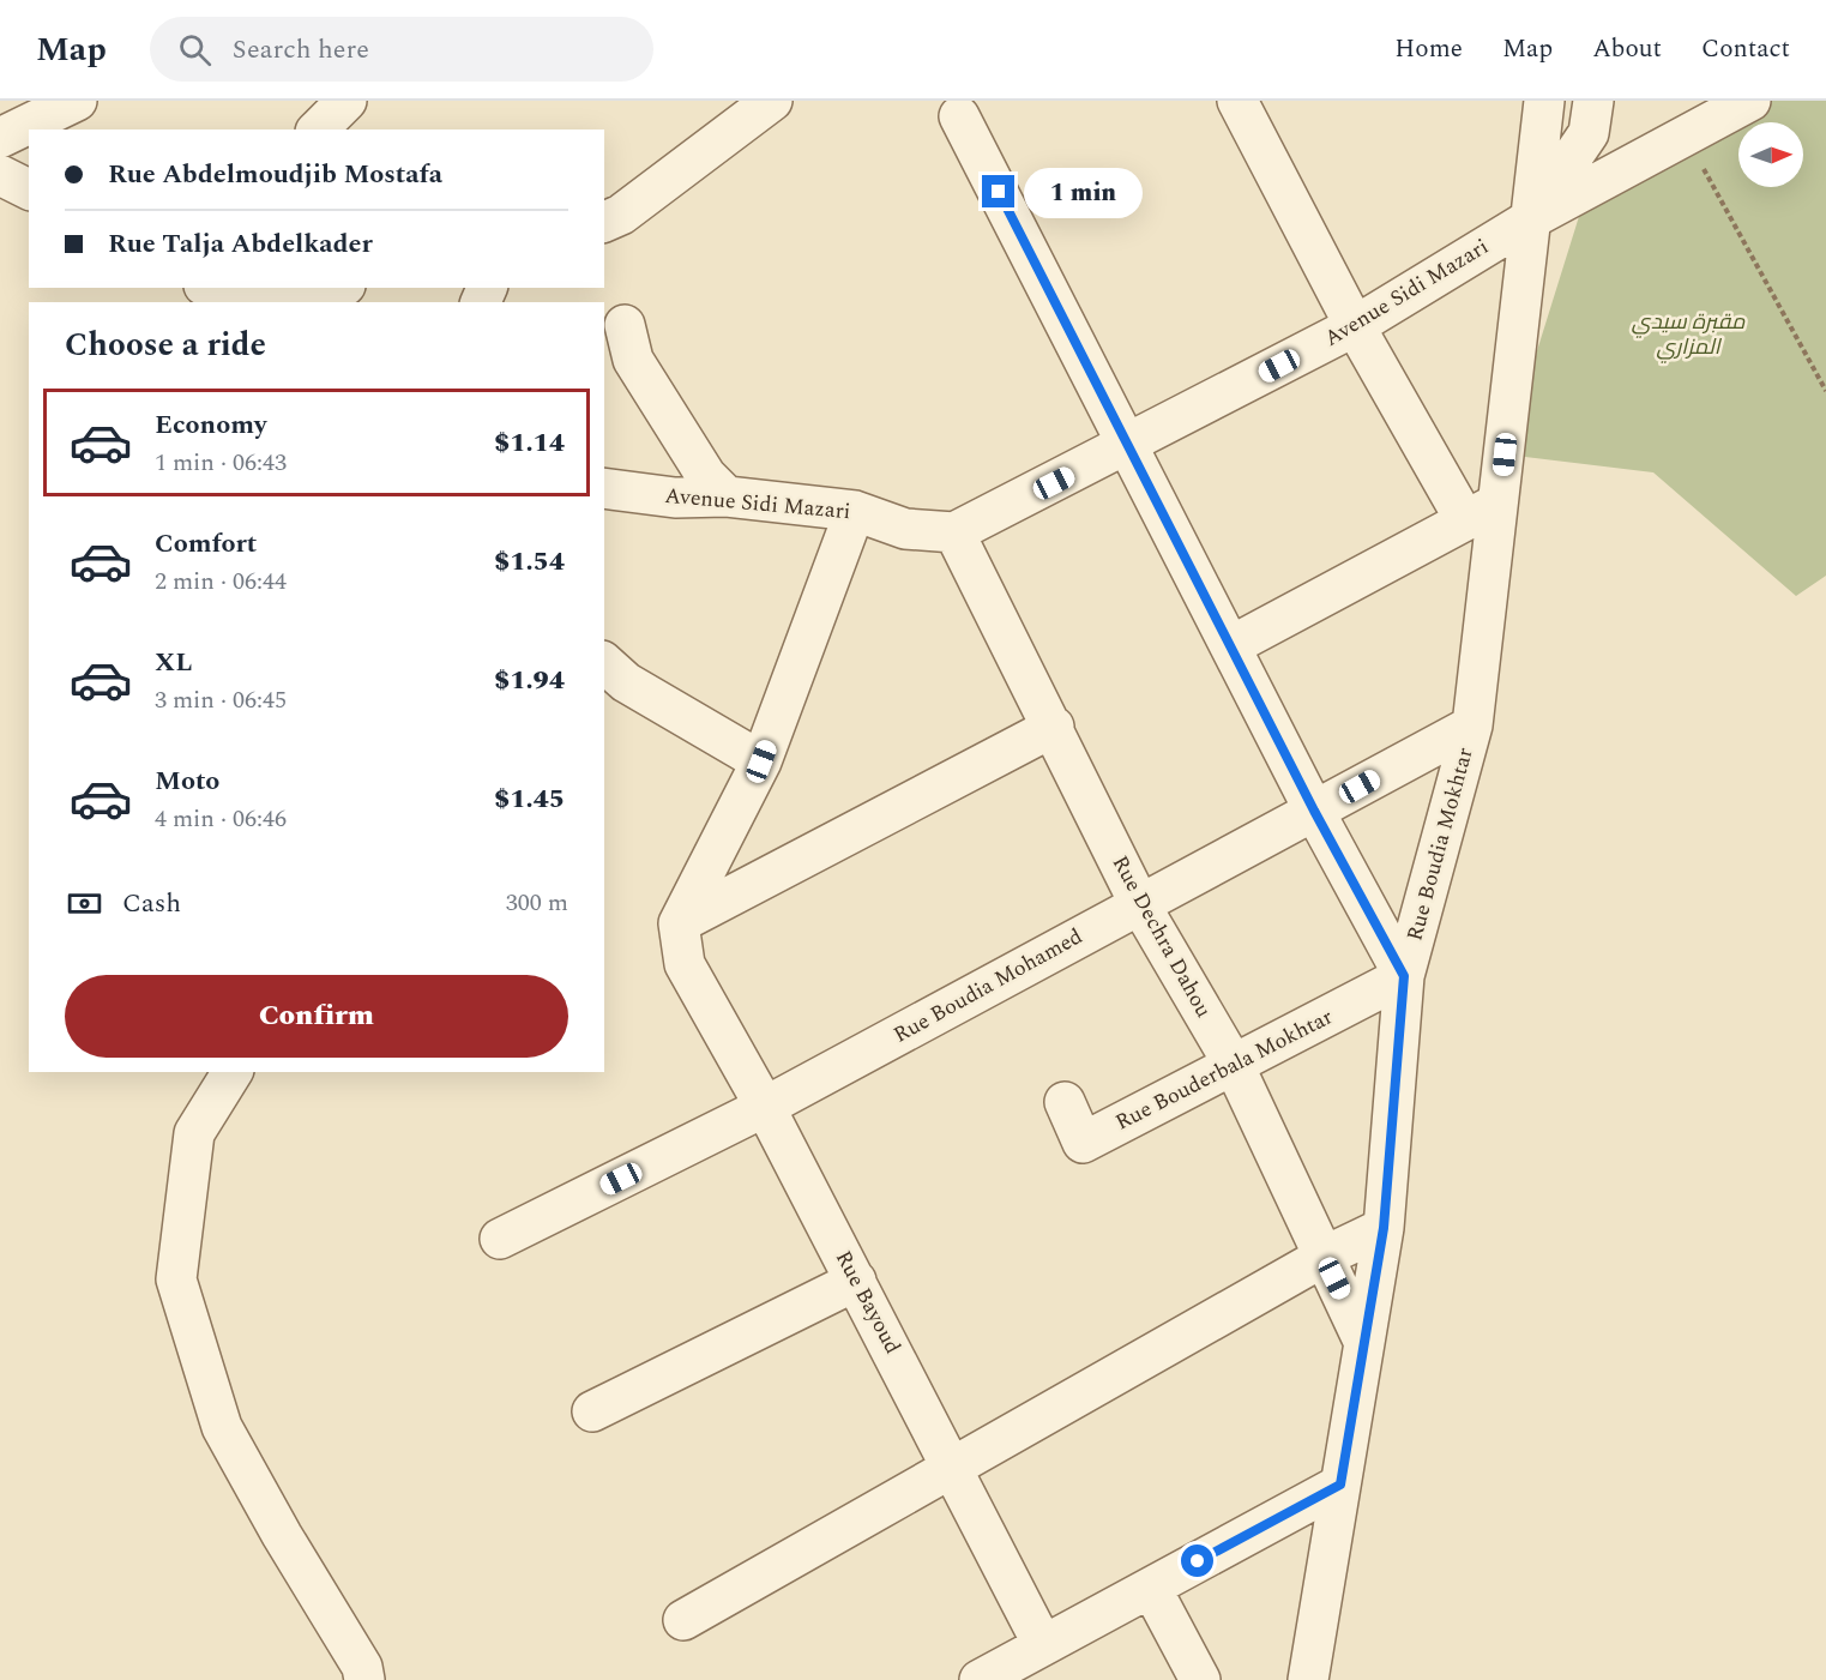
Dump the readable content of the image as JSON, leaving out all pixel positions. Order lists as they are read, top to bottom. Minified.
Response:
{"streets":{"street":["Avenue Sidi Mazari","Rue Boudia Mokhtar","Rue Dechra Dahou","Rue Boudia Mohamed","Rue Bouderbala Mokhtar","Rue Bayoud"]},"crossings":[["Avenue Sidi Mazari","Rue Boudia Mokhtar"],["Avenue Sidi Mazari","Rue Dechra Dahou"],["Rue Boudia Mokhtar","Rue Dechra Dahou"],["Rue Boudia Mokhtar","Rue Boudia Mohamed"],["Rue Boudia Mokhtar","Rue Bouderbala Mokhtar"],["Rue Dechra Dahou","Rue Boudia Mohamed"],["Rue Dechra Dahou","Rue Bouderbala Mokhtar"],["Rue Boudia Mohamed","Rue Bayoud"]],"parks":["مقبرة سيدي المزاري"],"north":"right","page":{"header":"Map","search":"Search here","nav":["Home","Map","About","Contact"],"banner":["Rue Abdelmoudjib Mostafa","Rue Talja Abdelkader"],"bubble":"1 min","heading":"Choose a ride","list":[{"name":"Economy","note":"1 min · 06:43","value":"$1.14"},{"name":"Comfort","note":"2 min · 06:44","value":"$1.54"},{"name":"XL","note":"3 min · 06:45","value":"$1.94"},{"name":"Moto","note":"4 min · 06:46","value":"$1.45"}],"pay":["Cash","300 m"],"buttons":"Confirm"}}
